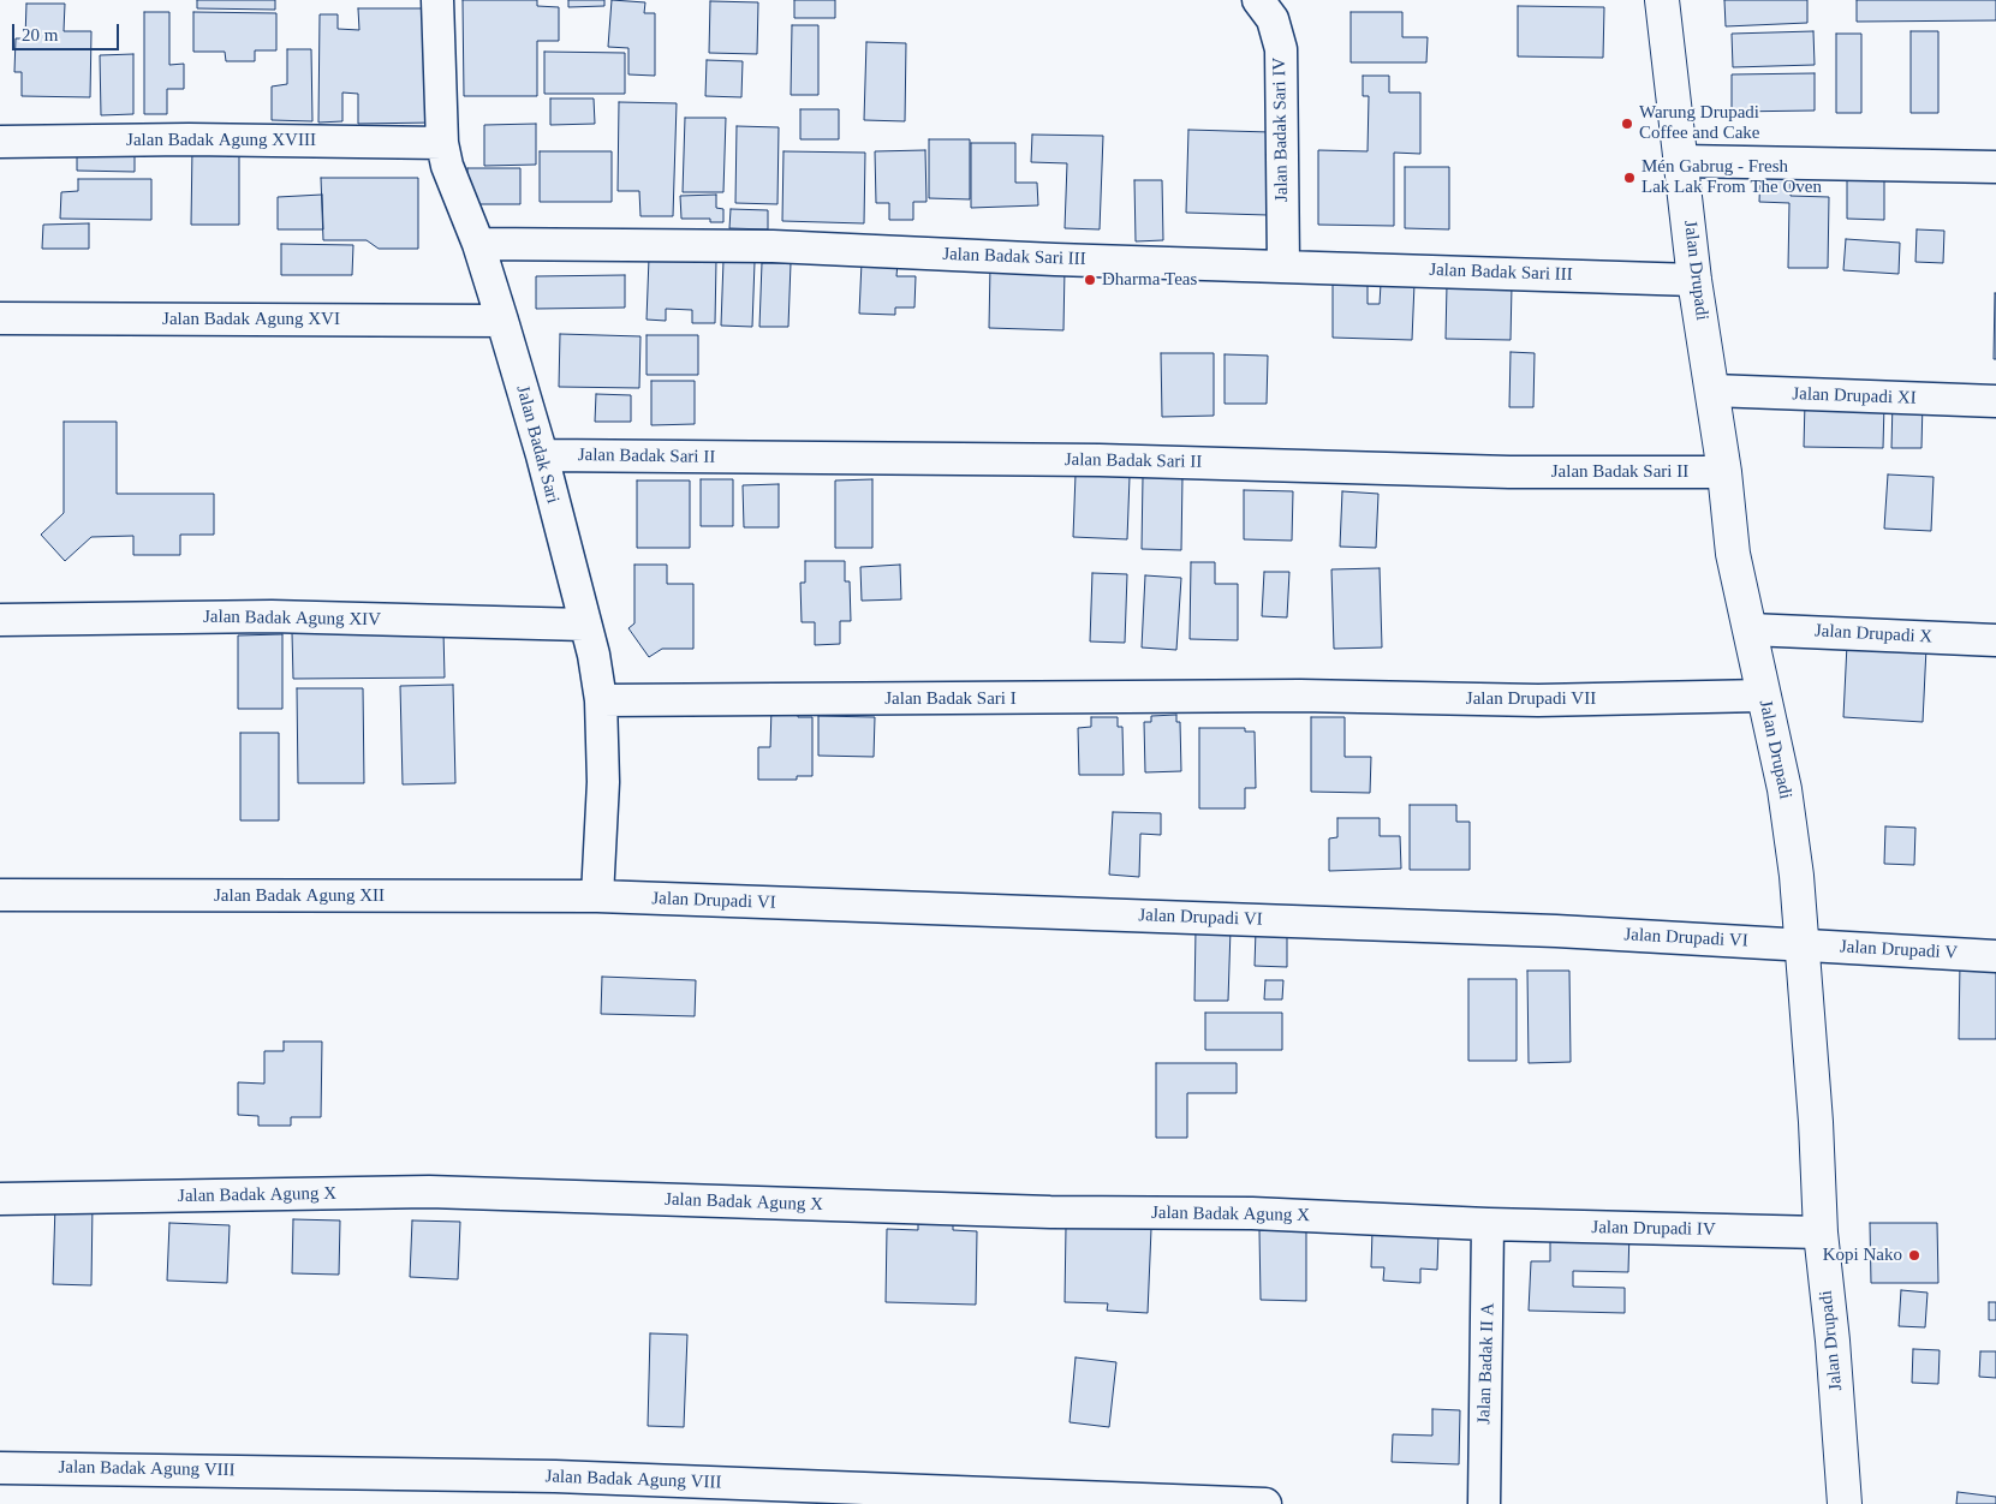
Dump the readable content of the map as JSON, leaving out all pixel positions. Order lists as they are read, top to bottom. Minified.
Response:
{"streets":{"street":["Jalan Badak Sari IV","Jalan Badak Agung XVIII","Jalan Badak Sari III","Jalan Drupadi","Jalan Badak Agung XVI","Jalan Drupadi XI","Jalan Badak Sari","Jalan Badak Sari II","Jalan Badak Agung XIV","Jalan Drupadi X","Jalan Badak Sari I","Jalan Drupadi VII","Jalan Badak Agung XII","Jalan Drupadi VI","Jalan Drupadi V","Jalan Badak Agung X","Jalan Drupadi IV","Jalan Badak II A","Jalan Badak Agung VIII"]},"crossings":[["Jalan Badak Sari IV","Jalan Badak Sari III"],["Jalan Badak Agung XVIII","Jalan Badak Sari"],["Jalan Badak Sari III","Jalan Drupadi"],["Jalan Badak Sari III","Jalan Badak Sari"],["Jalan Drupadi","Jalan Drupadi XI"],["Jalan Drupadi","Jalan Badak Sari II"],["Jalan Drupadi","Jalan Drupadi X"],["Jalan Drupadi","Jalan Drupadi VII"],["Jalan Drupadi","Jalan Drupadi VI"],["Jalan Drupadi","Jalan Drupadi V"],["Jalan Drupadi","Jalan Drupadi IV"],["Jalan Badak Agung XVI","Jalan Badak Sari"],["Jalan Badak Sari","Jalan Badak Sari II"],["Jalan Badak Sari","Jalan Badak Agung XIV"],["Jalan Badak Sari","Jalan Badak Sari I"],["Jalan Badak Sari","Jalan Badak Agung XII"],["Jalan Badak Sari","Jalan Drupadi VI"],["Jalan Badak Sari I","Jalan Drupadi VII"],["Jalan Badak Agung XII","Jalan Drupadi VI"],["Jalan Drupadi VI","Jalan Drupadi V"],["Jalan Badak Agung X","Jalan Drupadi IV"],["Jalan Badak Agung X","Jalan Badak II A"],["Jalan Drupadi IV","Jalan Badak II A"]],"places":["Warung Drupadi Coffee and Cake","Mén Gabrug - Fresh Lak Lak From The Oven","Dharma Teas","Kopi Nako"],"scale_bar":"20 m"}
